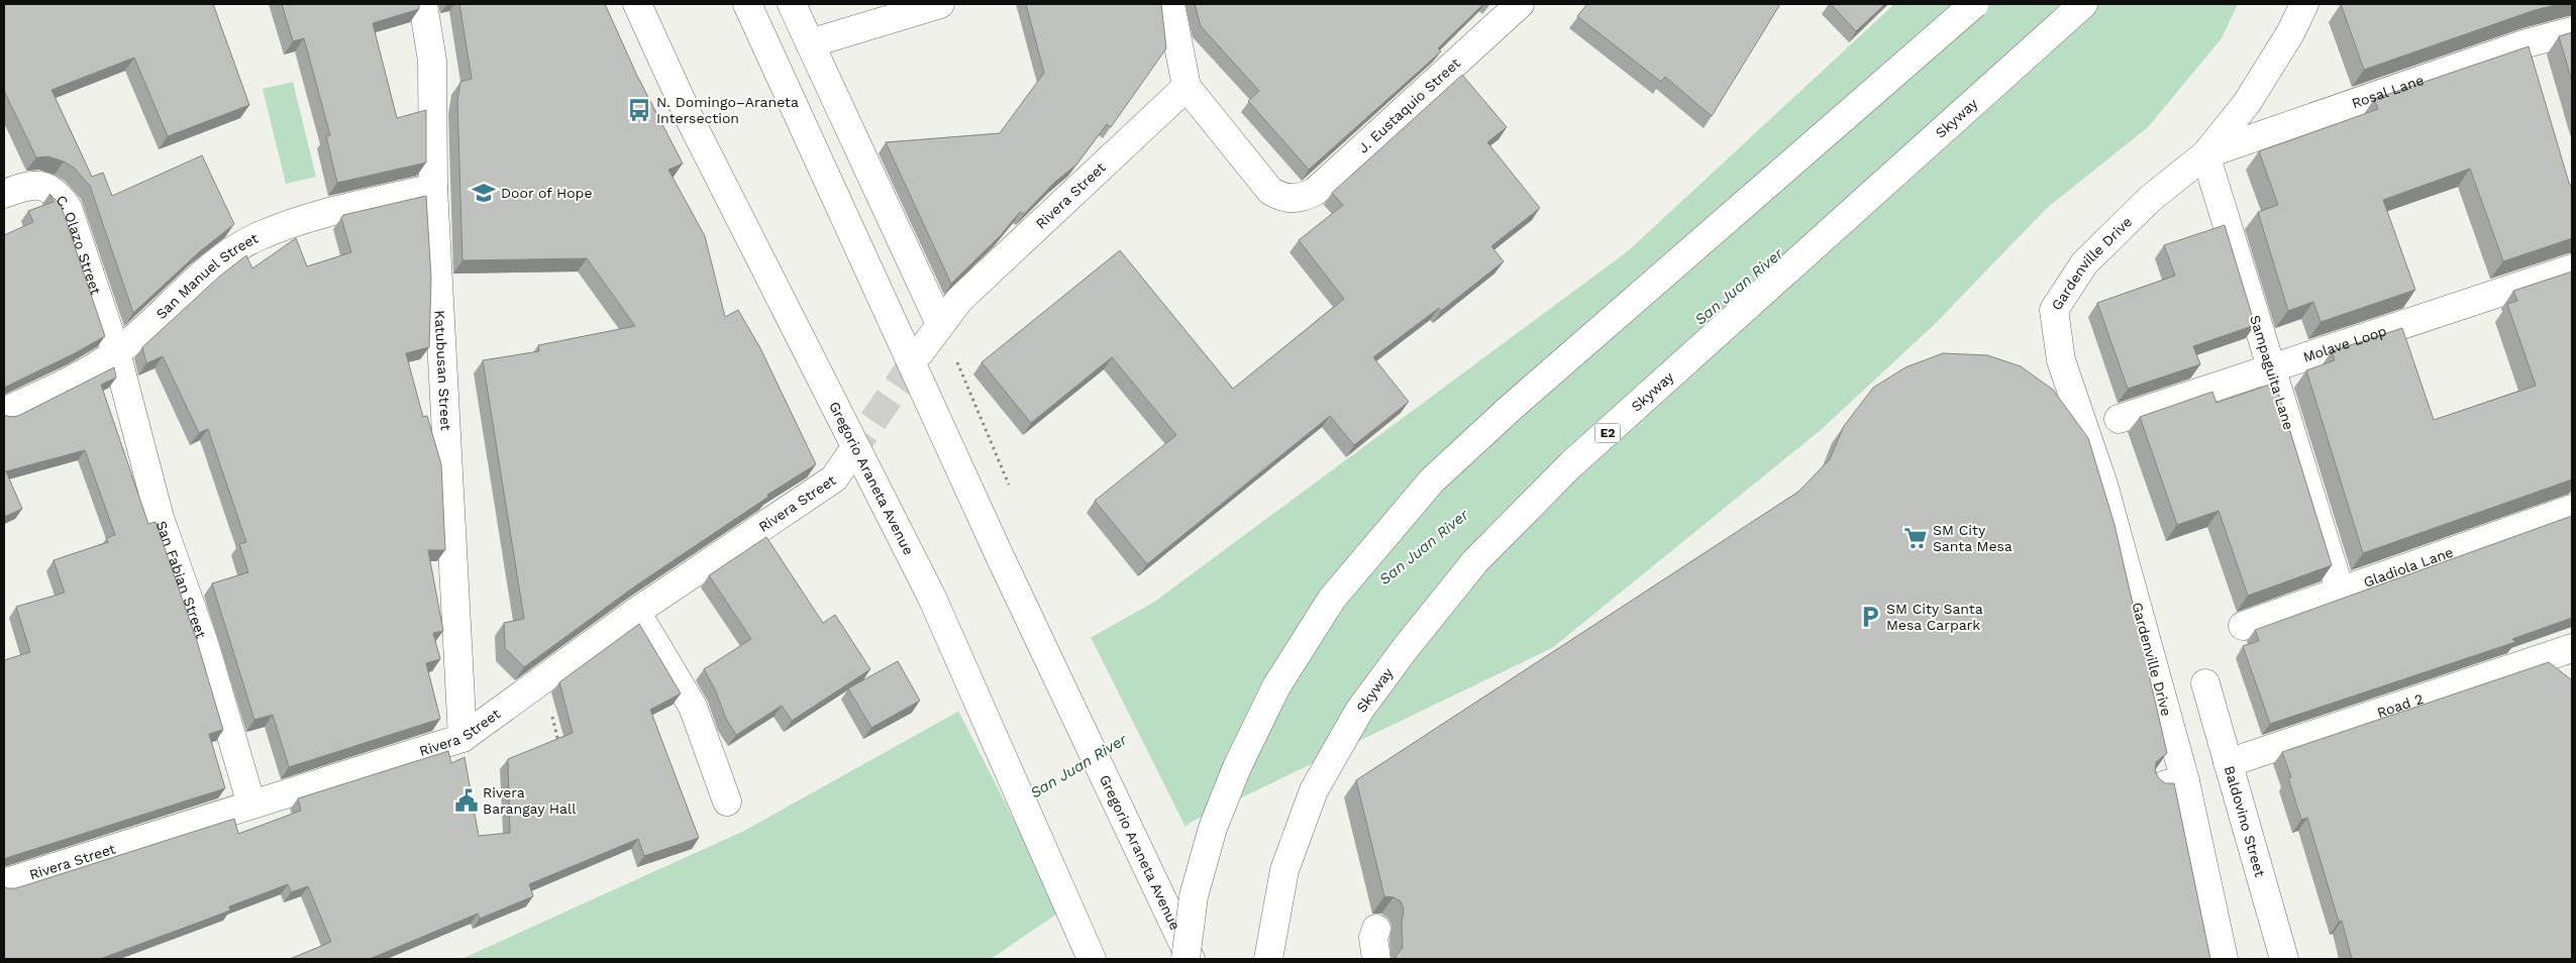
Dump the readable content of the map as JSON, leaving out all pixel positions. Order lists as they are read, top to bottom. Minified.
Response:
{"streets":{"main road":["Rosal Lane","J. Eustaquio Street","Skyway","Rivera Street","C. Olazo Street","Gardenville Drive","San Manuel Street","Molave Loop","Katubusan Street","Sampaguita Lane","E2","Gregorio Araneta Avenue","Gladiola Lane","San Fabian Street","Road 2","Baldovino Street"]},"crossings":[["Rosal Lane","Gardenville Drive"],["Rosal Lane","Sampaguita Lane"],["J. Eustaquio Street","Rivera Street"],["Rivera Street","Katubusan Street"],["Rivera Street","San Fabian Street"],["C. Olazo Street","San Manuel Street"],["C. Olazo Street","San Fabian Street"],["Gardenville Drive","Sampaguita Lane"],["San Manuel Street","Katubusan Street"],["San Manuel Street","San Fabian Street"],["Molave Loop","Sampaguita Lane"],["Sampaguita Lane","Gladiola Lane"],["Road 2","Baldovino Street"]],"water":["San Juan River"],"places":{"bus stop":["N. Domingo–Araneta Intersection"],"school or university":["Door of Hope"],"supermarket":["SM City Santa Mesa"],"parking":["SM City Santa Mesa Carpark"],"public building":["Rivera Barangay Hall"]}}
